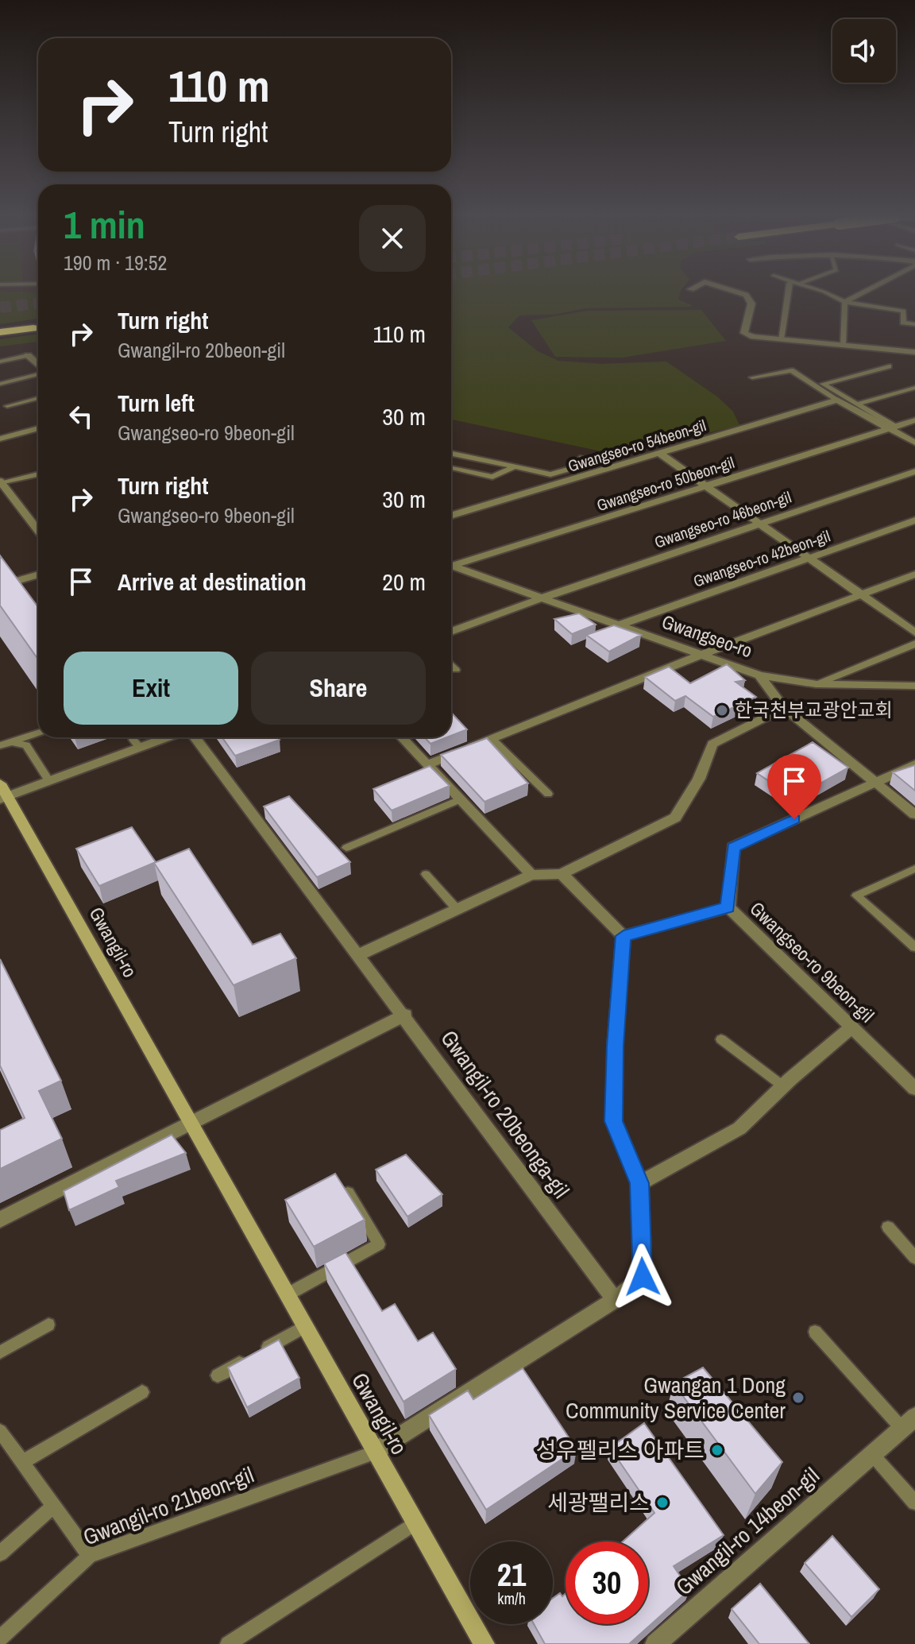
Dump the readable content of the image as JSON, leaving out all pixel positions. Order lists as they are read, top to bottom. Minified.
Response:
{"streets":{"street":["Gwangseo-ro 54beon-gil","Gwangseo-ro 50beon-gil","Gwangseo-ro 46beon-gil","Gwangseo-ro 42beon-gil","Gwangseo-ro","Gwangil-ro","Gwangseo-ro 9beon-gil","Gwangil-ro 20beonga-gil","Gwangil-ro 14beon-gil"],"lane":["Gwangil-ro 21beon-gil"]},"crossings":[["Gwangseo-ro 46beon-gil","Gwangseo-ro"],["Gwangseo-ro 42beon-gil","Gwangseo-ro"],["Gwangseo-ro","Gwangseo-ro 9beon-gil"],["Gwangil-ro","Gwangil-ro 21beon-gil"]],"places":["한국천부교광안교회","Gwangan 1 Dong Community Service Center","성우펠리스 아파트","세광팰리스"],"page":{"turn":["110 m","Turn right"],"heading":["1 min","190 m · 19:52"],"list":[{"name":"Turn right","note":"Gwangil-ro 20beon-gil","value":"110 m"},{"name":"Turn left","note":"Gwangseo-ro 9beon-gil","value":"30 m"},{"name":"Turn right","note":"Gwangseo-ro 9beon-gil","value":"30 m"},{"name":"Arrive at destination","value":"20 m"}],"buttons":["Exit","Share"],"speed":"21 km/h","limit":"30"}}
